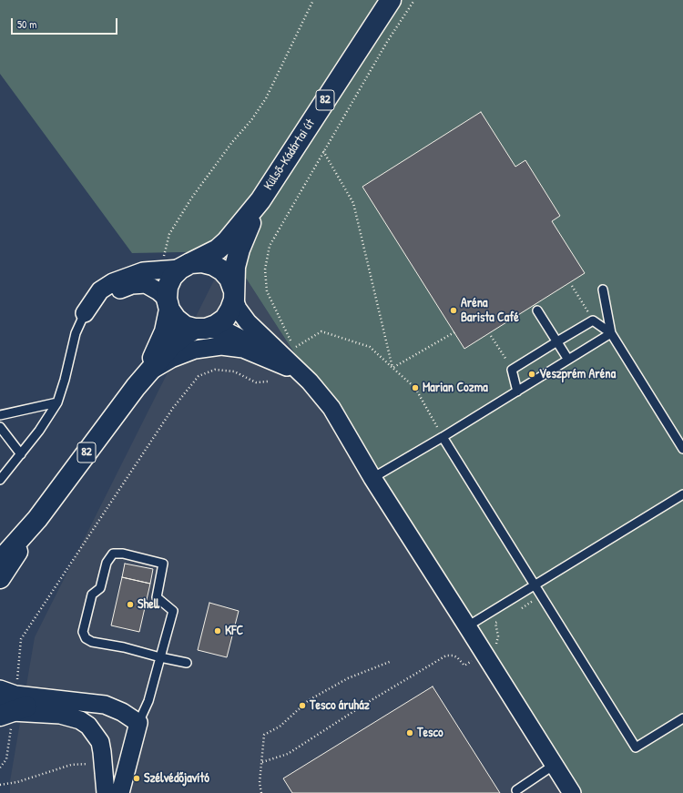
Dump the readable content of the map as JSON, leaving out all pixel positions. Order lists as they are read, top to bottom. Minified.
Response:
{"streets":{"main road":["82","Külső-Kádártai út"]},"crossings":[["82","Külső-Kádártai út"]],"places":["Aréna Barista Café","Veszprém Aréna","Marian Cozma","Shell","KFC","Tesco áruház","Tesco","Szélvédőjavító"],"scale_bar":"50 m"}
